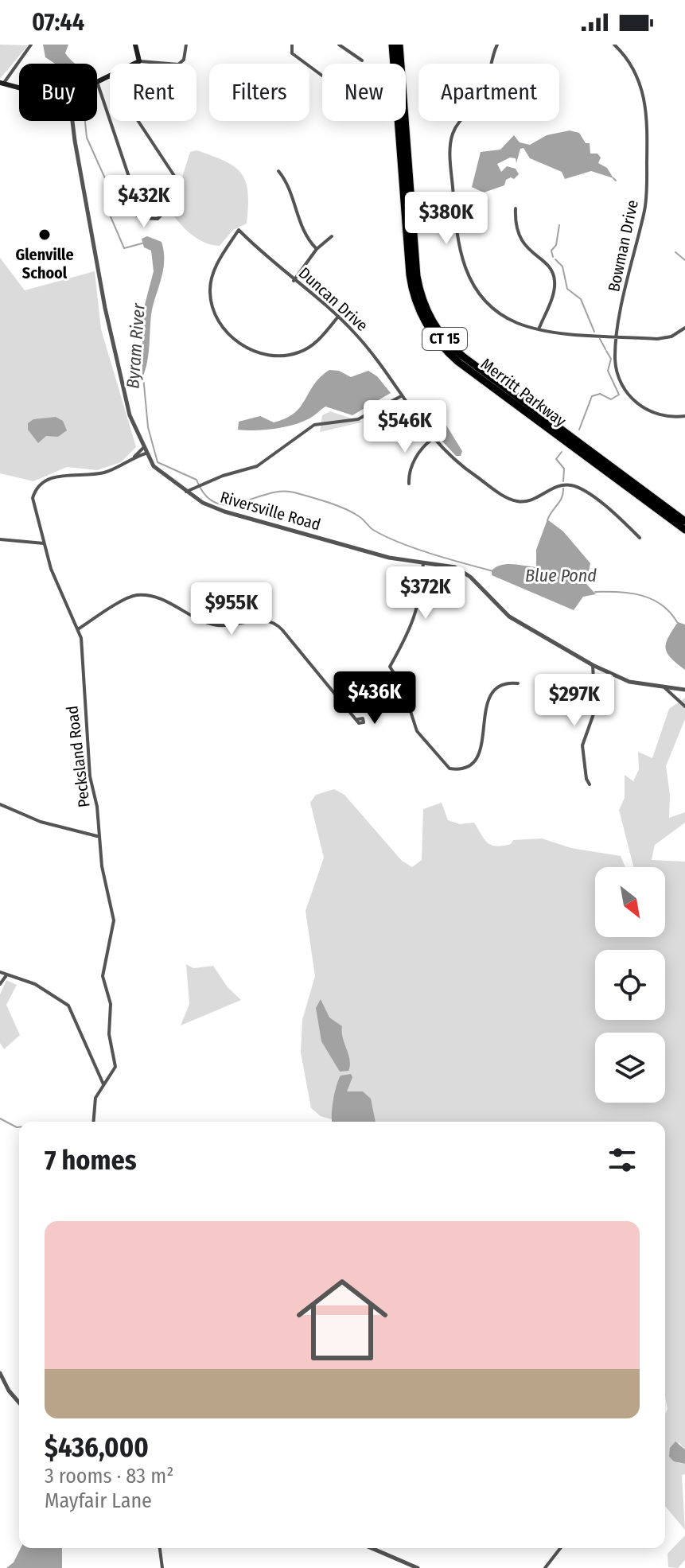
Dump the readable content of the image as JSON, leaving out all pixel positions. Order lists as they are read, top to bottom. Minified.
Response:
{"streets":{"highway":["CT 15","Merritt Parkway"],"street":["Bowman Drive","Duncan Drive","Riversville Road","Pecksland Road"]},"crossings":[["Riversville Road","Pecksland Road"]],"water":["Byram River","Blue Pond"],"places":["Glenville School"],"north":"bottom right","page":{"status":"07:44","chip":["Buy","Rent","Filters","New","Apartment"],"price":["$432K","$380K","$546K","$372K","$955K","$436K","$297K"],"heading":"7 homes","list":[{"name":"$436,000","note":"3 rooms · 83 m² · Mayfair Lane"}]}}
